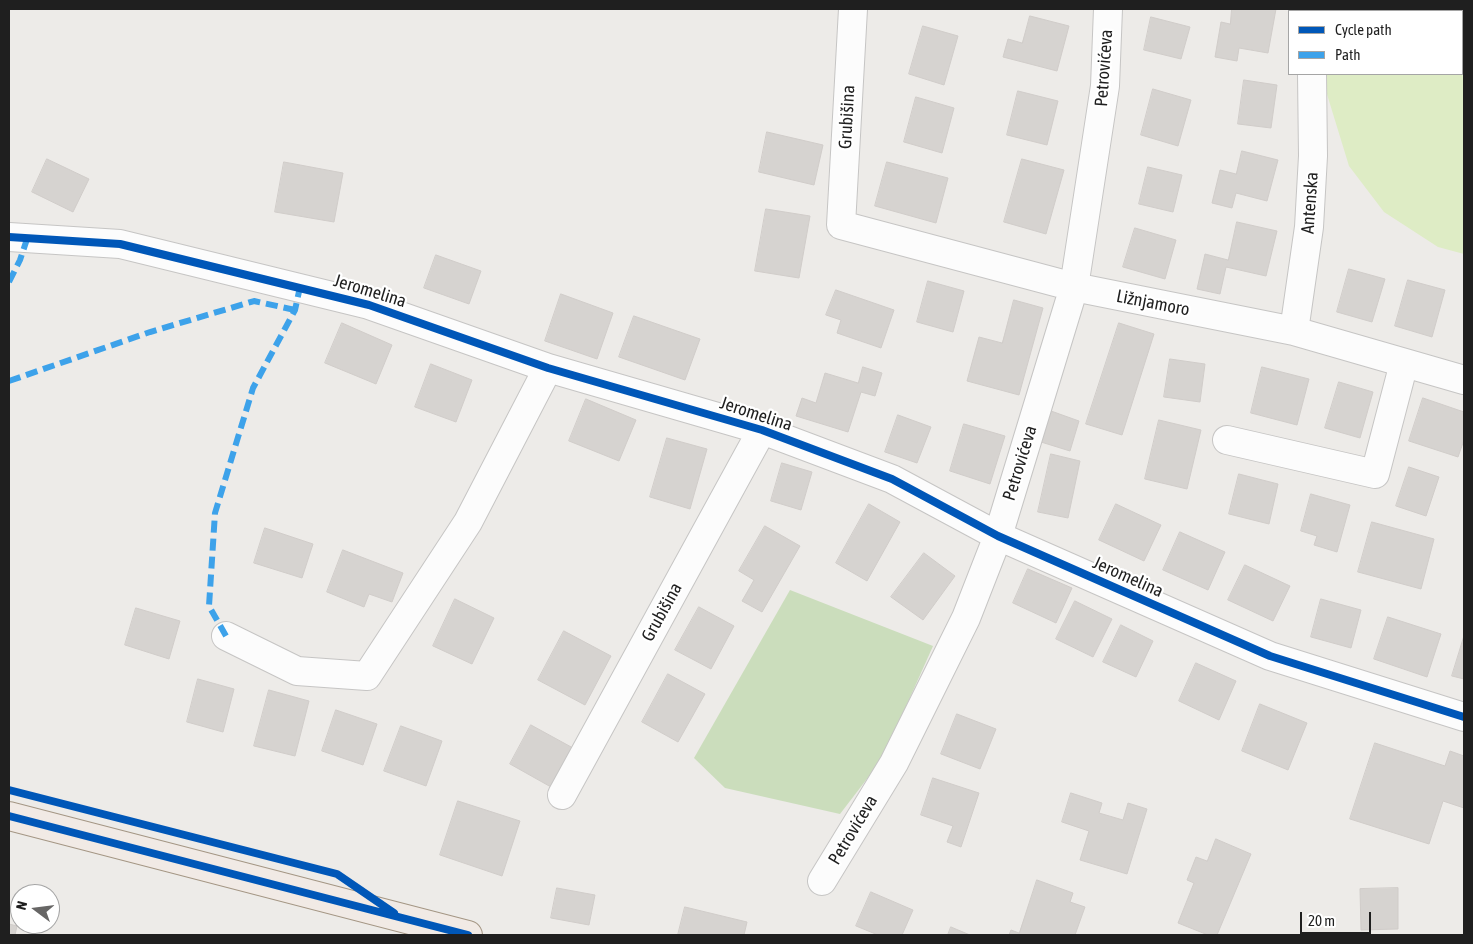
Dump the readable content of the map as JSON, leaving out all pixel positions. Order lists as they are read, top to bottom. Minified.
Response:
{"streets":{"street":["Petrovićeva","Grubišina","Antenska","Jeromelina","Ližnjamoro"]},"crossings":[["Petrovićeva","Jeromelina"],["Petrovićeva","Ližnjamoro"],["Grubišina","Jeromelina"],["Grubišina","Ližnjamoro"],["Antenska","Ližnjamoro"]],"legend":["Cycle path","Path"],"scale_bar":"20 m","north":"left"}
